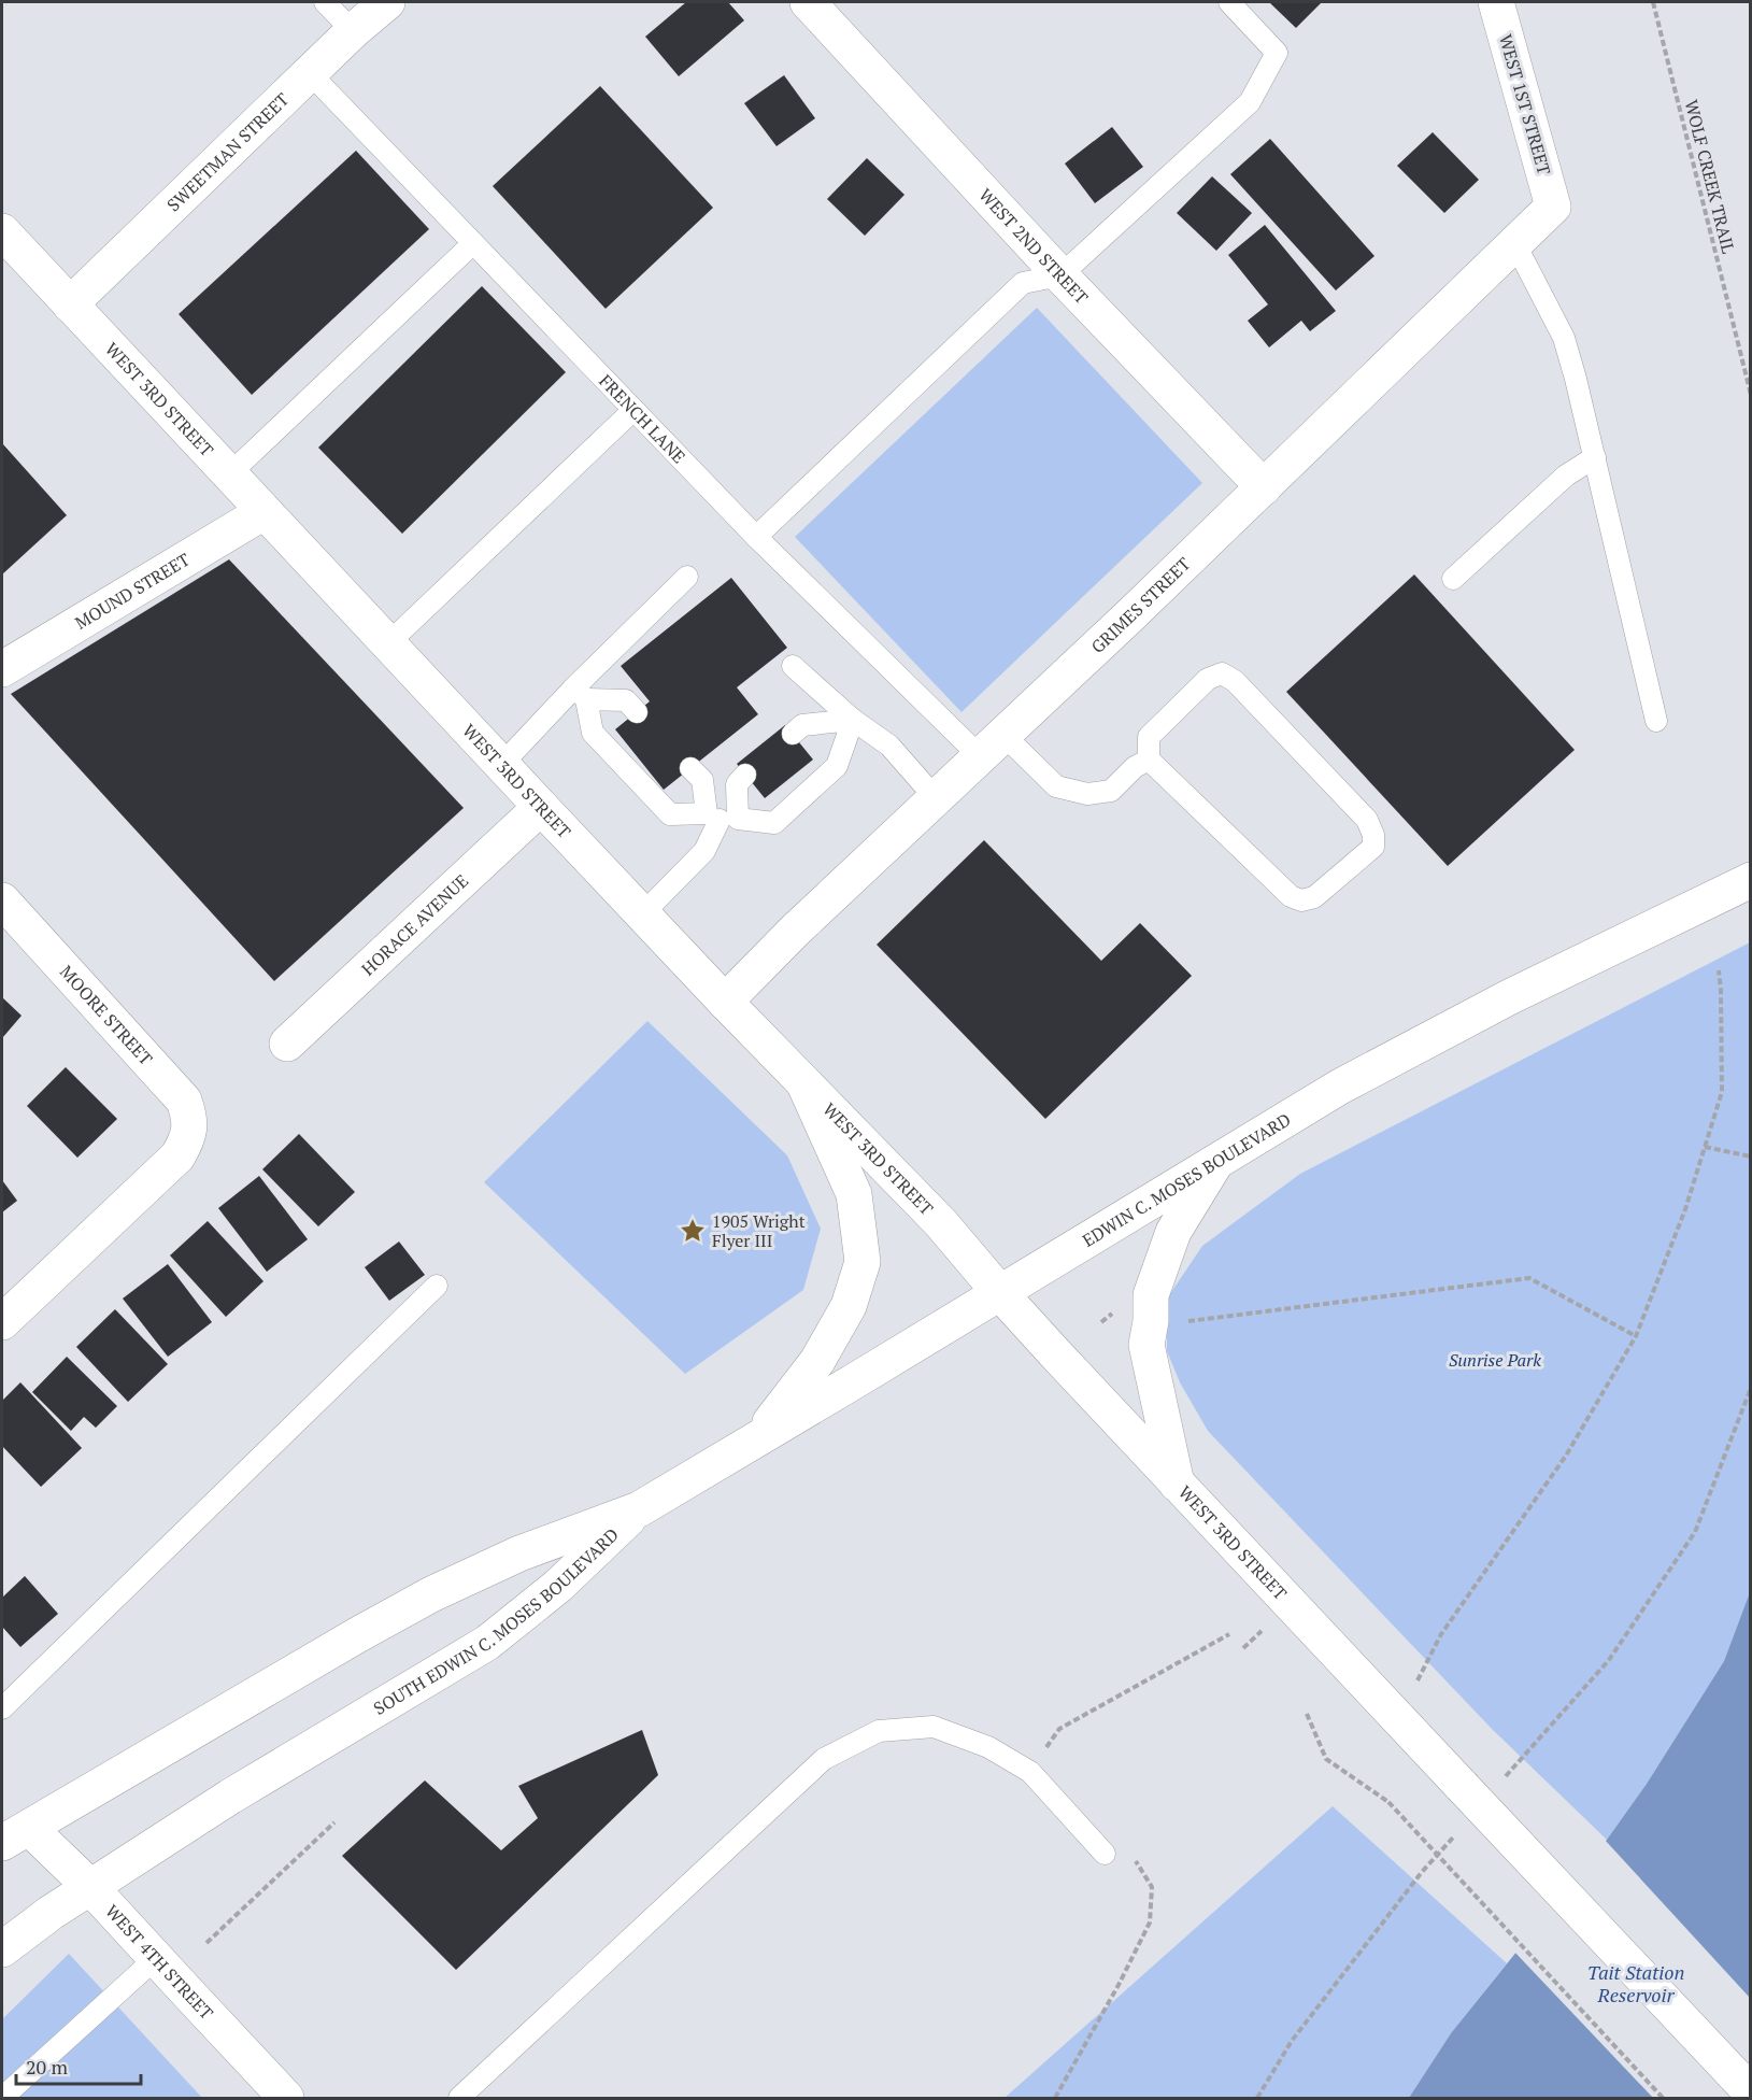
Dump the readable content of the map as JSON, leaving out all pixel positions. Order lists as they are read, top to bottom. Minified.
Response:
{"streets":{"main road":["WEST 1ST STREET","SWEETMAN STREET","WEST 2ND STREET","WEST 3RD STREET","MOUND STREET","GRIMES STREET","HORACE AVENUE","MOORE STREET","EDWIN C. MOSES BOULEVARD","SOUTH EDWIN C. MOSES BOULEVARD","WEST 4TH STREET"],"lane":["FRENCH LANE"],"path":["WOLF CREEK TRAIL"]},"crossings":[["WEST 1ST STREET","GRIMES STREET"],["SWEETMAN STREET","WEST 3RD STREET"],["SWEETMAN STREET","FRENCH LANE"],["WEST 2ND STREET","GRIMES STREET"],["WEST 3RD STREET","MOUND STREET"],["WEST 3RD STREET","GRIMES STREET"],["WEST 3RD STREET","HORACE AVENUE"],["WEST 3RD STREET","EDWIN C. MOSES BOULEVARD"],["FRENCH LANE","GRIMES STREET"],["EDWIN C. MOSES BOULEVARD","SOUTH EDWIN C. MOSES BOULEVARD"],["SOUTH EDWIN C. MOSES BOULEVARD","WEST 4TH STREET"]],"water":["Tait Station Reservoir"],"parks":["Sunrise Park"],"places":{"place":["1905 Wright Flyer III"]},"scale_bar":"20 m"}
